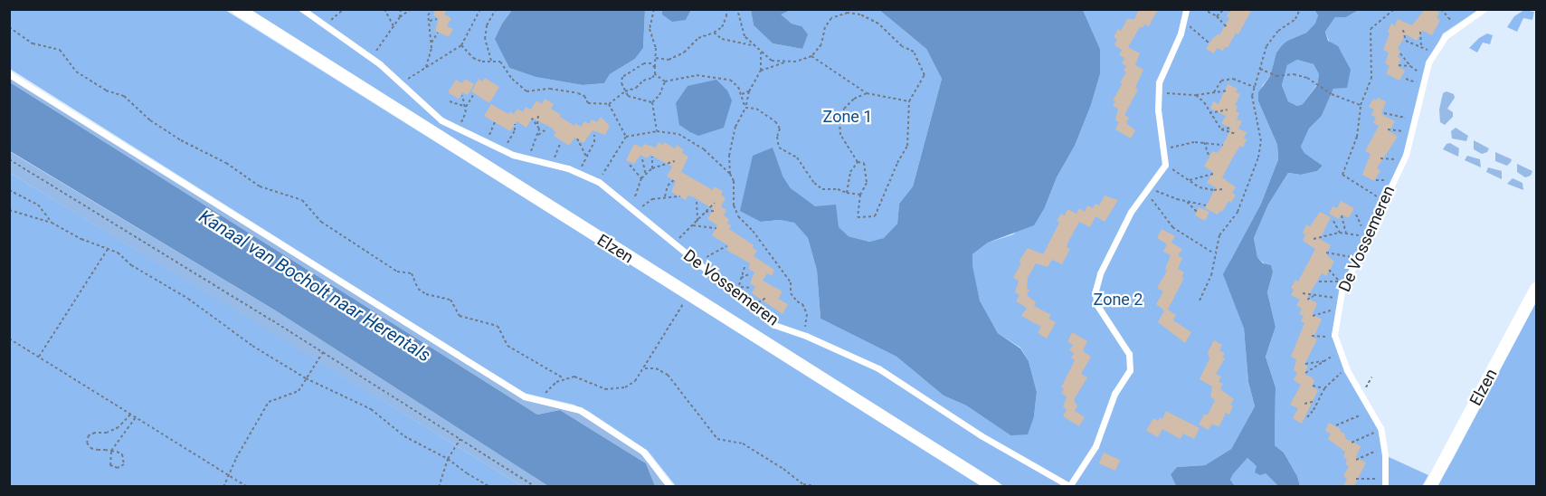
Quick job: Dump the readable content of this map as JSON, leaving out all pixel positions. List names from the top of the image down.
{
  "streets": {
    "street": ["Elzen"],
    "lane": ["De Vossemeren"]
  },
  "water": ["Kanaal van Bocholt naar Herentals"],
  "parks": ["Zone 1", "Zone 2"]
}
